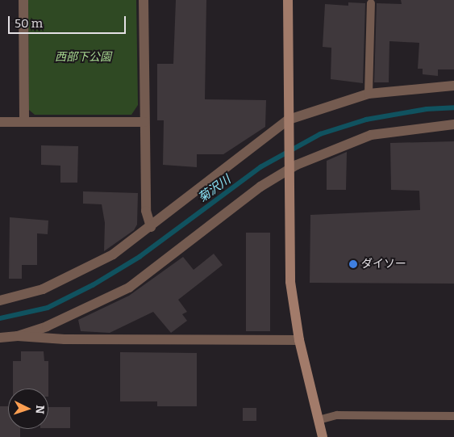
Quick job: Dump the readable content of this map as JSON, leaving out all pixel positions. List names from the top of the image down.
{
  "water": ["菊沢川"],
  "parks": ["西部下公園"],
  "places": ["ダイソー"],
  "scale_bar": "50 m",
  "north": "right"
}
